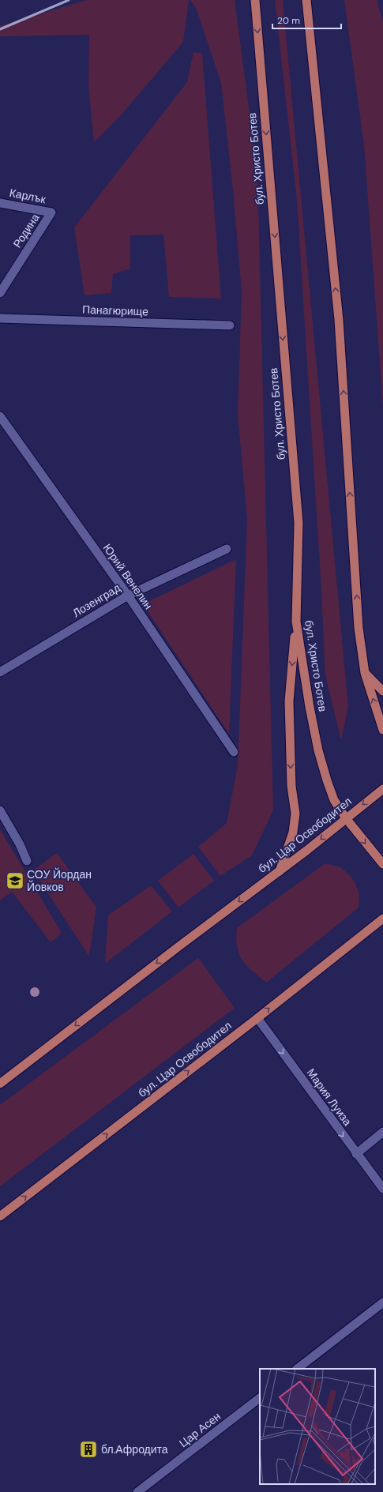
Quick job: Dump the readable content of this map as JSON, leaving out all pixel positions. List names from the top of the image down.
{
  "streets": {
    "main road": ["бул. Христо Ботев", "бул. Цар Освободител"],
    "street": [
      "Карлък",
      "Родина",
      "Панагюрище",
      "Юрий Венелин",
      "Лозенград",
      "Мария Луиза",
      "Цар Асен"
    ]
  },
  "crossings": [
    ["бул. Христо Ботев", "бул. Цар Освободител"],
    ["Карлък", "Родина"],
    ["Юрий Венелин", "Лозенград"],
    ["бул. Цар Освободител", "Мария Луиза"]
  ],
  "one_way": ["Мария Луиза"],
  "places": {
    "school or university": ["СОУ Йордан Йовков"],
    "building": ["бл.Афродита"]
  },
  "scale_bar": "20 m"
}
